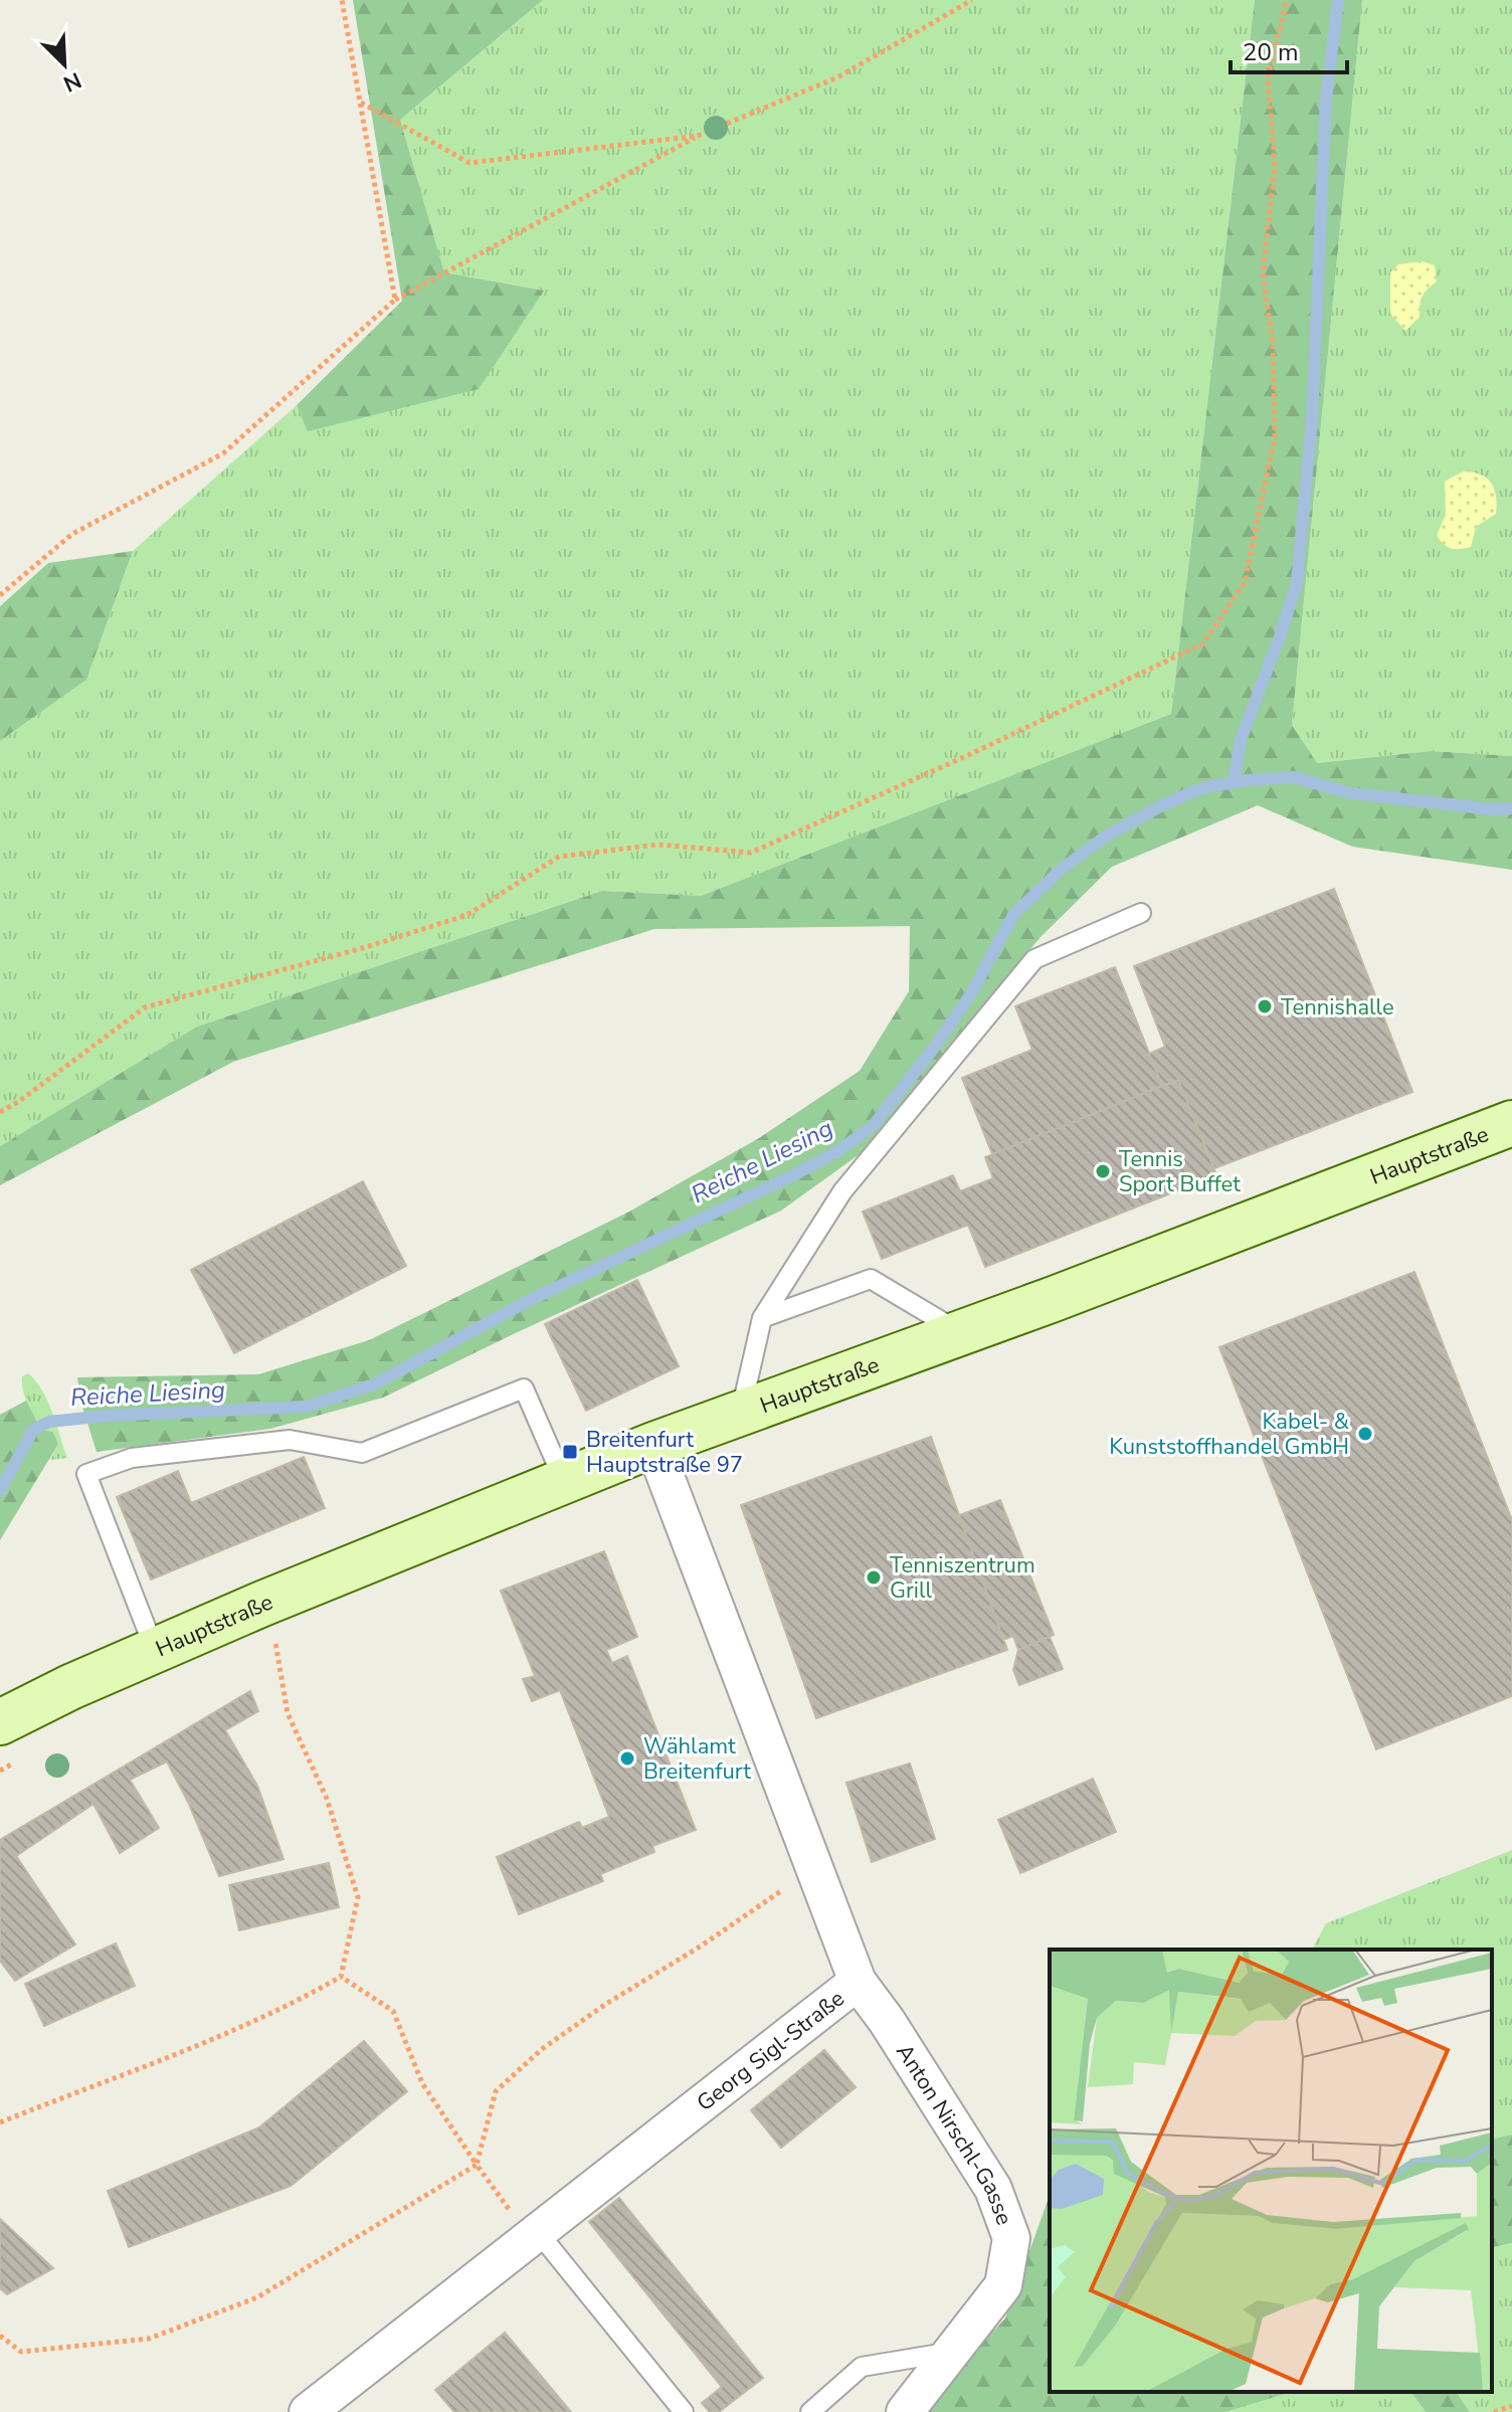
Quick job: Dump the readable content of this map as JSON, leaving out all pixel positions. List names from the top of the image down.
{
  "streets": {
    "main road": ["Hauptstraße"],
    "street": ["Georg Sigl-Straße", "Anton Nirschl-Gasse"]
  },
  "crossings": [
    ["Hauptstraße", "Georg Sigl-Straße"],
    ["Georg Sigl-Straße", "Anton Nirschl-Gasse"]
  ],
  "water": ["Reiche Liesing"],
  "places": {
    "other": [
      "Tennishalle",
      "Tennis Sport Buffet",
      "Kabel- & Kunststoffhandel GmbH",
      "Tenniszentrum Grill",
      "Wählamt Breitenfurt"
    ],
    "transit": ["Breitenfurt Hauptstraße 97"]
  },
  "scale_bar": "20 m",
  "north": "bottom right"
}
